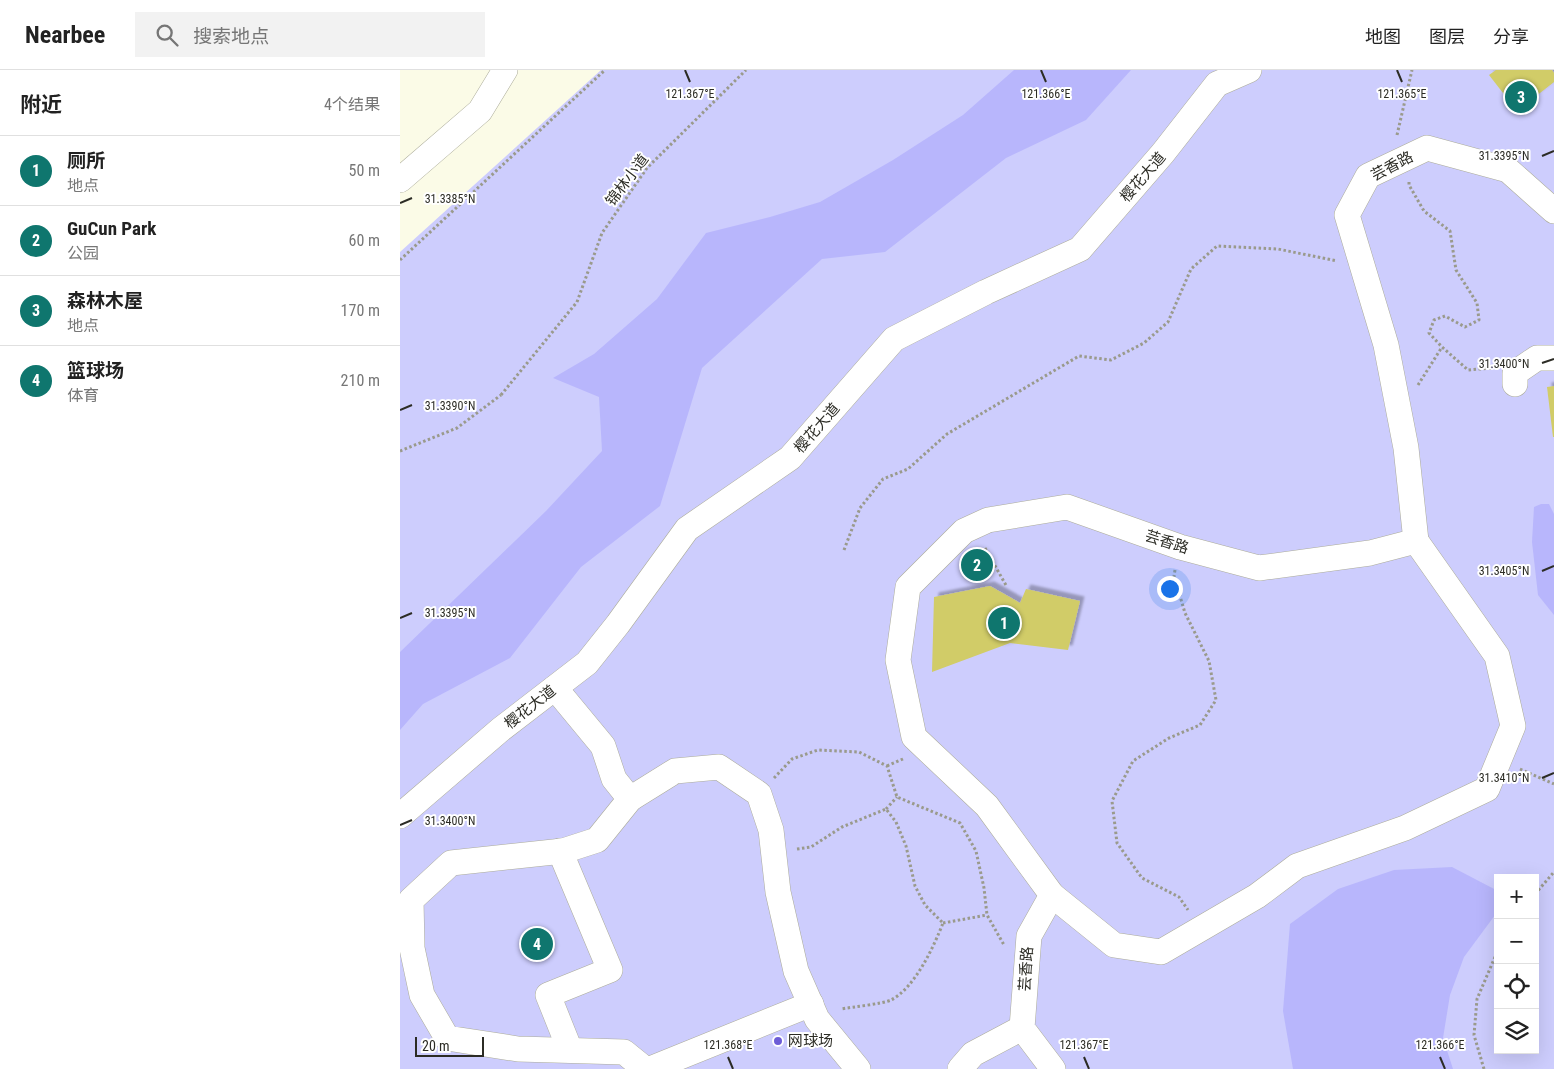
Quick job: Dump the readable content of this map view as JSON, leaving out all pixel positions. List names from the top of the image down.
{
  "streets": {
    "street": ["芸香路", "樱花大道"],
    "path": ["锦林小道"]
  },
  "places": ["网球场"],
  "scale_bar": "20 m",
  "page": {
    "header": "Nearbee",
    "search": "搜索地点",
    "nav": ["地图", "图层", "分享"],
    "heading": ["附近", "4个结果"],
    "pins": [
      "3",
      "2",
      "1",
      "4"
    ],
    "list": [
      {
        "mark": "1",
        "name": "厕所",
        "note": "地点",
        "value": "50 m"
      },
      {
        "mark": "2",
        "name": "GuCun Park",
        "note": "公园",
        "value": "60 m"
      },
      {
        "mark": "3",
        "name": "森林木屋",
        "note": "地点",
        "value": "170 m"
      },
      {
        "mark": "4",
        "name": "篮球场",
        "note": "体育",
        "value": "210 m"
      }
    ],
    "map_buttons": ["+", "−"],
    "scale": "20 m"
  },
  "coordinates": [
    "121.367°E",
    "121.366°E",
    "121.365°E",
    "31.3395°N",
    "31.3385°N",
    "31.3400°N",
    "31.3390°N",
    "31.3405°N",
    "31.3410°N",
    "121.368°E"
  ]
}
